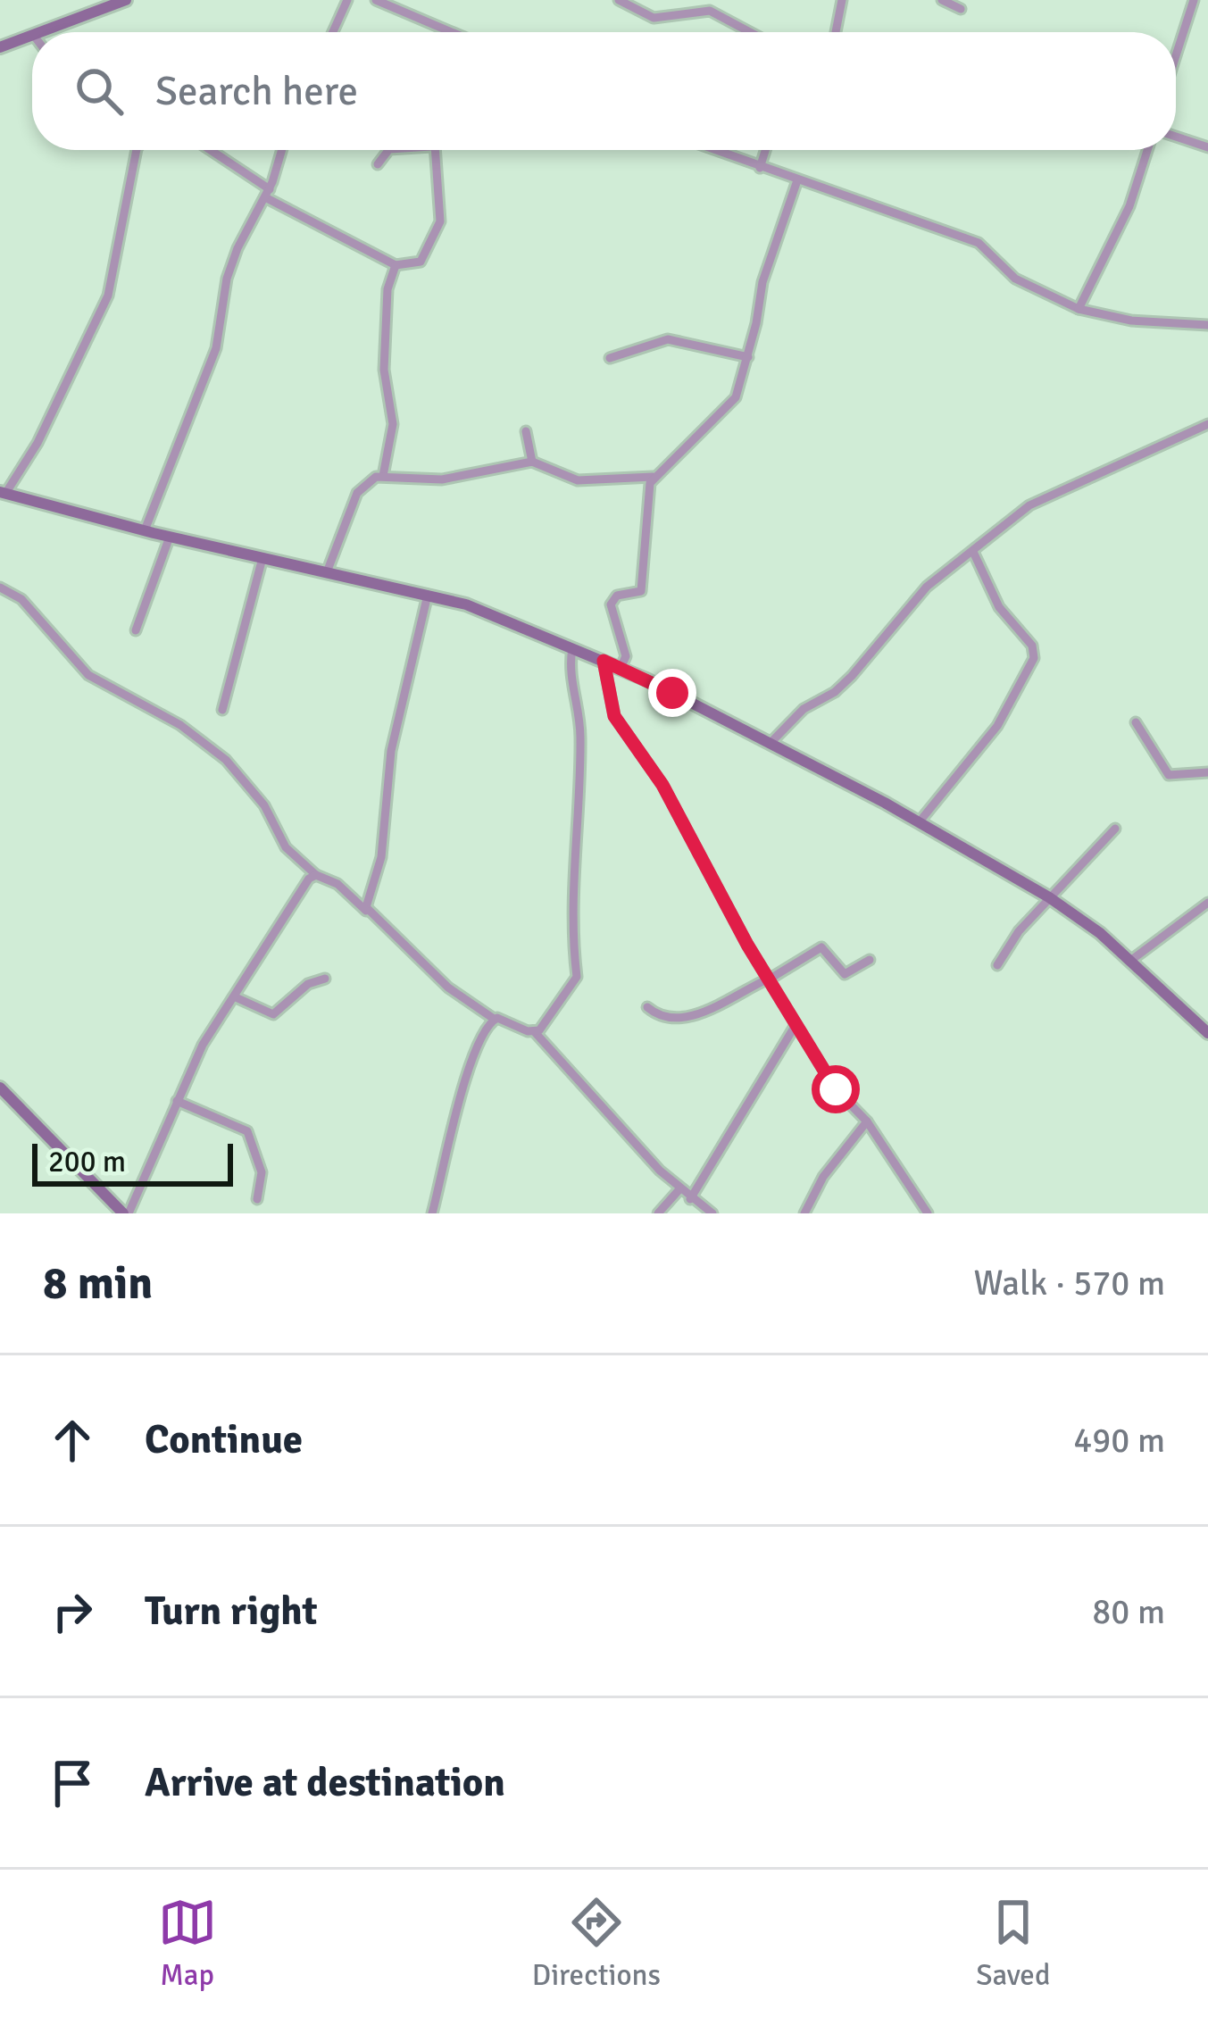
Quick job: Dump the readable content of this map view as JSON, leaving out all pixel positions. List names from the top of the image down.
{
  "scale_bar": "200 m",
  "page": {
    "search": "Search here",
    "scale": "200 m",
    "heading": ["8 min", "Walk · 570 m"],
    "list": [
      ["Continue", "490 m"],
      ["Turn right", "80 m"],
      "Arrive at destination"
    ],
    "nav": ["Map", "Directions", "Saved"]
  }
}
